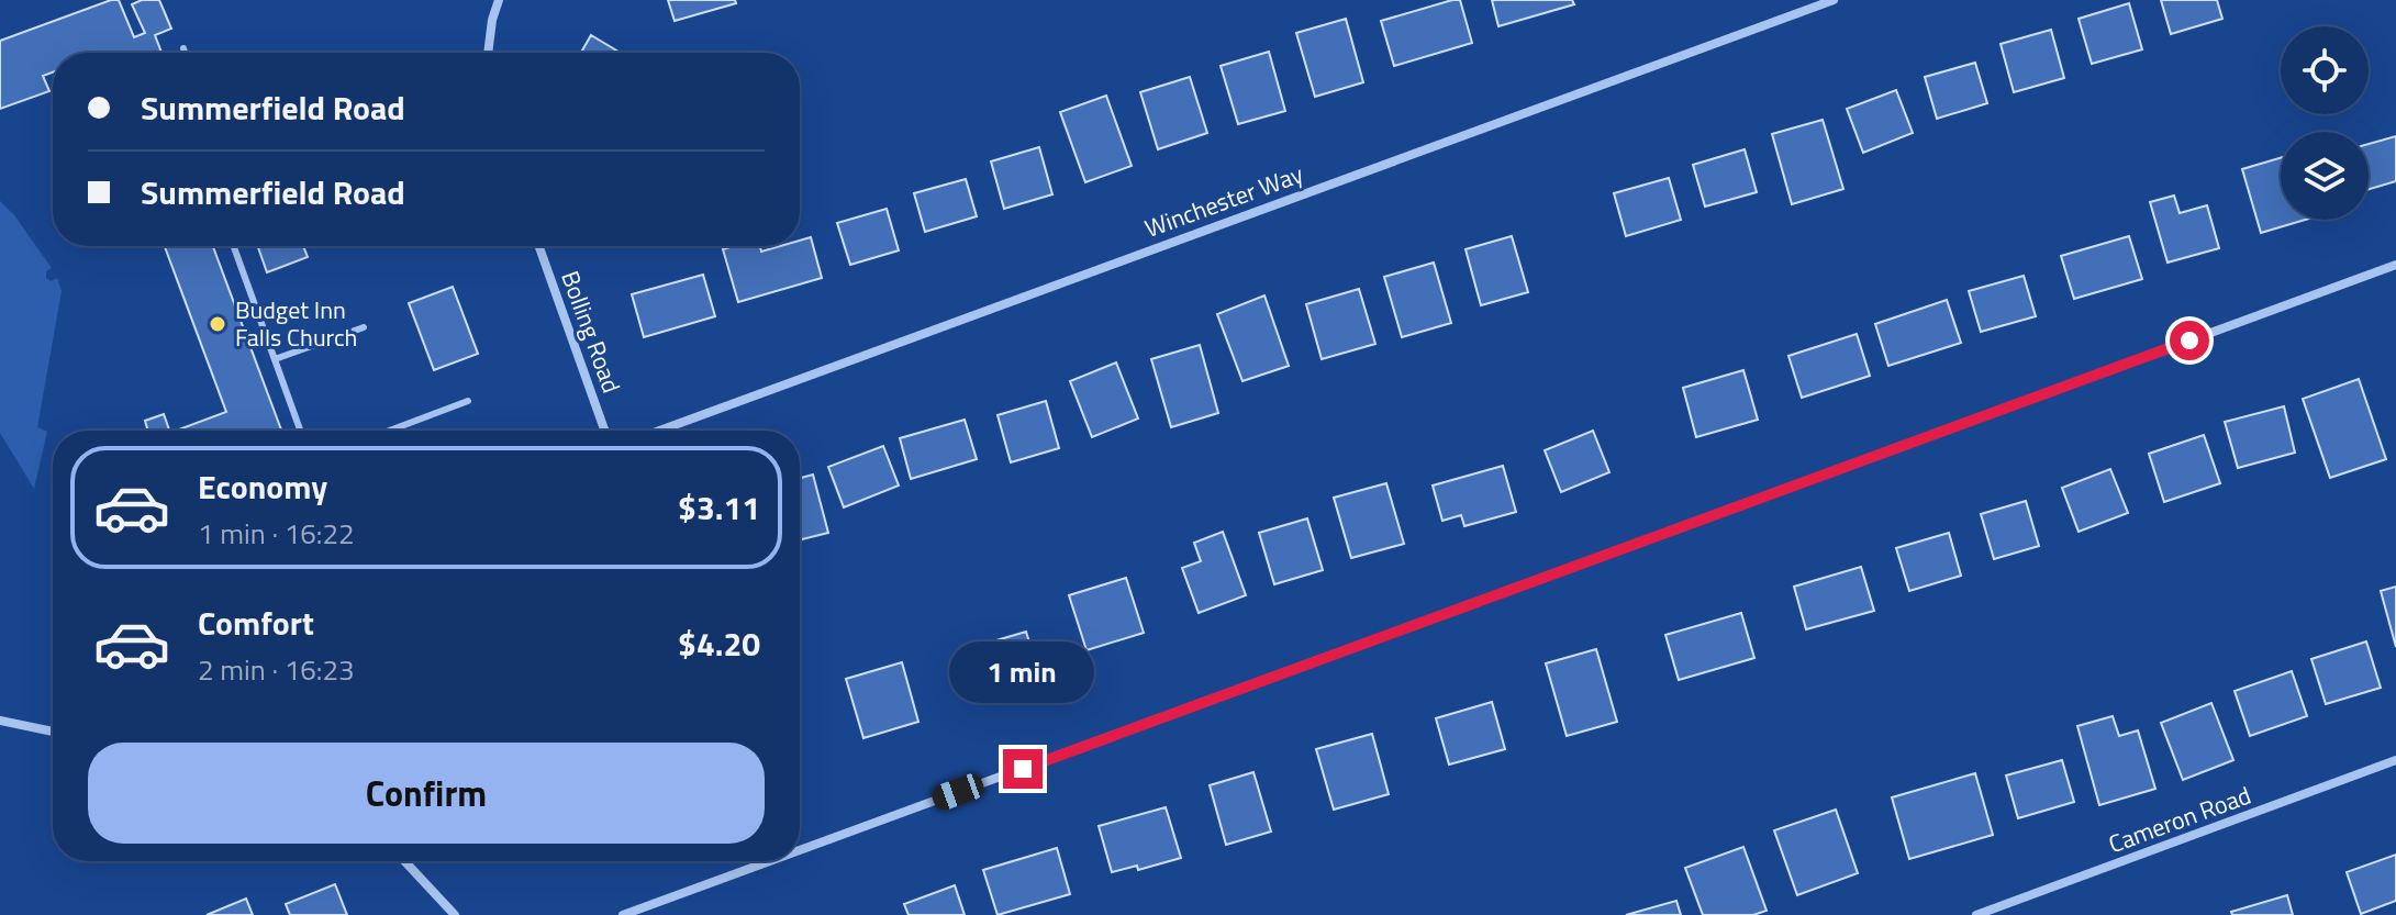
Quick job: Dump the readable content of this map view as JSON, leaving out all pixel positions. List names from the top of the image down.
{
  "streets": {
    "street": ["Winchester Way", "Bolling Road", "Cameron Road"]
  },
  "places": ["Budget Inn Falls Church"],
  "page": {
    "banner": ["Summerfield Road", "Summerfield Road"],
    "list": [
      {
        "name": "Economy",
        "note": "1 min · 16:22",
        "value": "$3.11"
      },
      {
        "name": "Comfort",
        "note": "2 min · 16:23",
        "value": "$4.20"
      }
    ],
    "bubble": "1 min",
    "buttons": "Confirm"
  }
}
